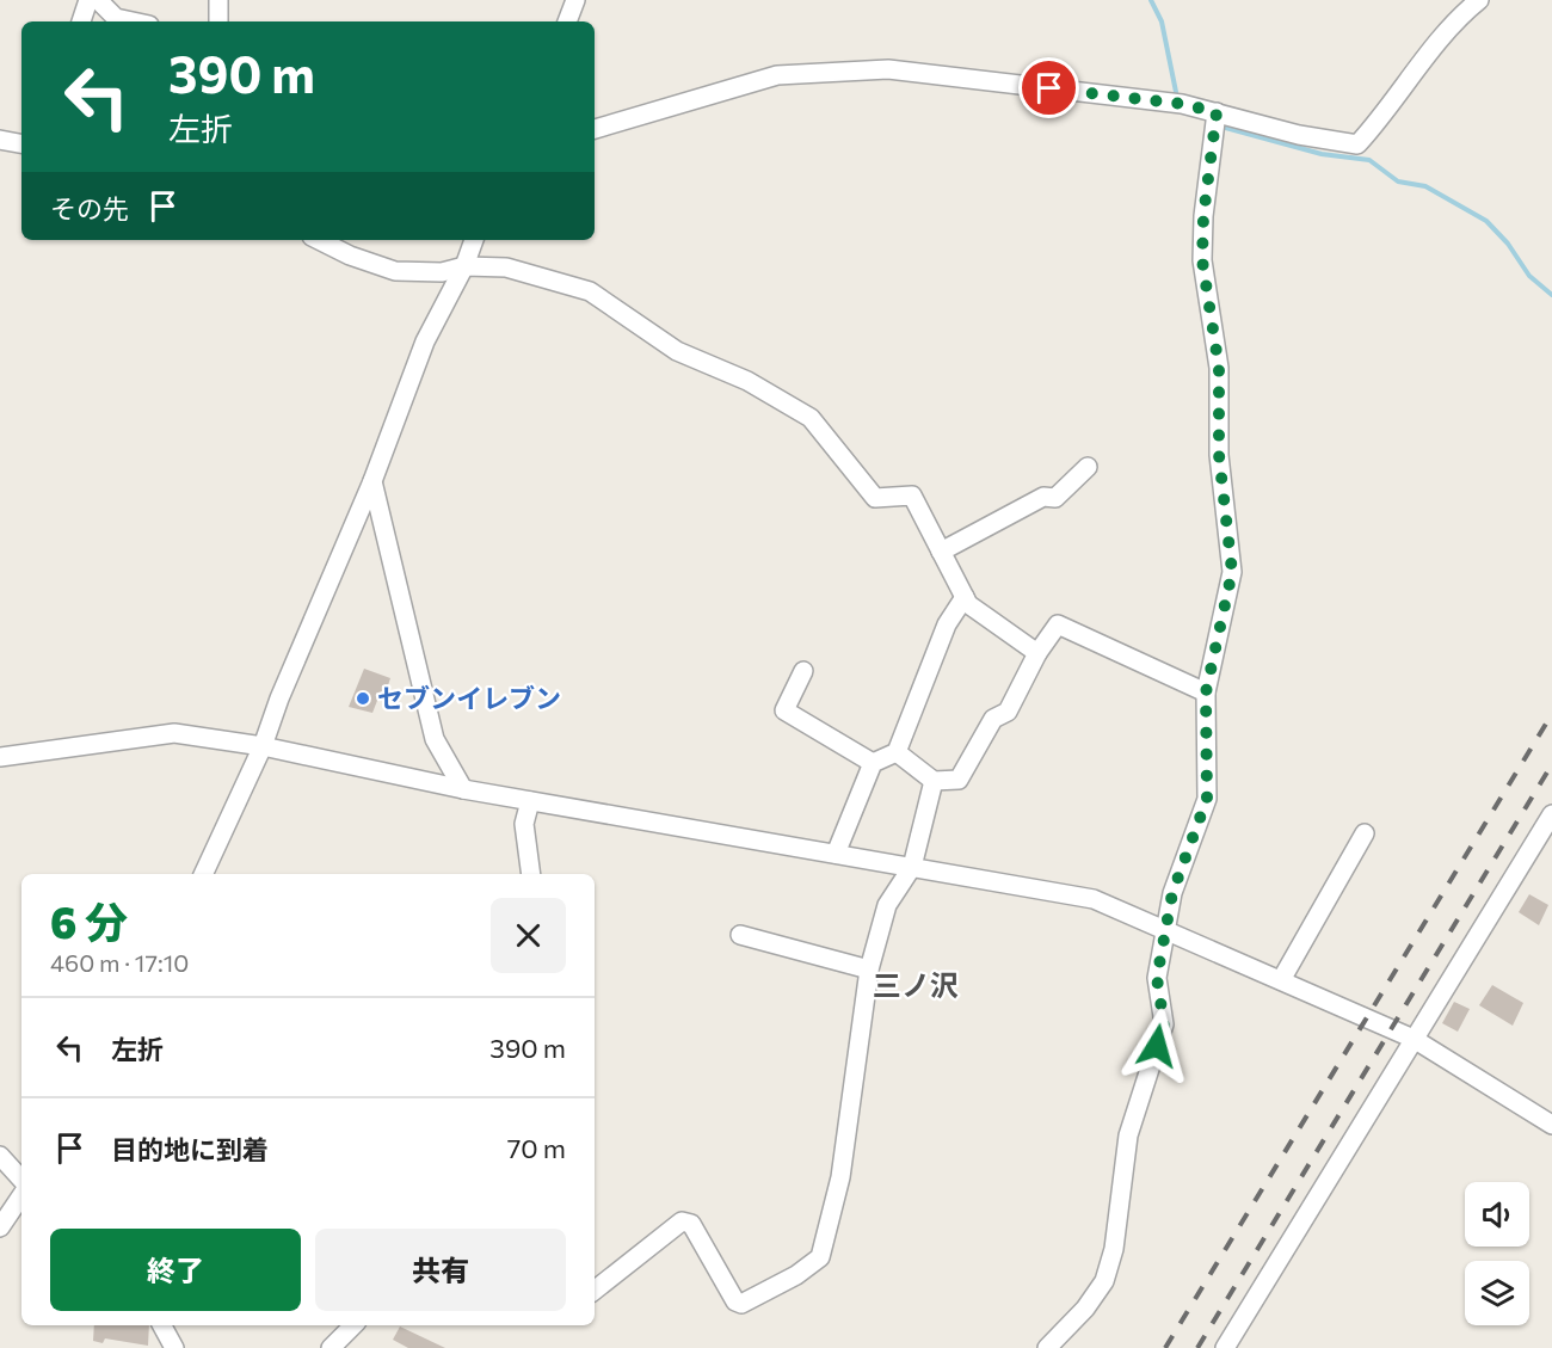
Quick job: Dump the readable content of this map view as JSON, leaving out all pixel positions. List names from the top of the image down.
{
  "districts": ["三ノ沢"],
  "places": ["セブンイレブン"],
  "page": {
    "turn": ["390 m", "左折"],
    "then": "その先",
    "heading": ["6 分", "460 m · 17:10"],
    "list": [
      {
        "name": "左折",
        "value": "390 m"
      },
      {
        "name": "目的地に到着",
        "value": "70 m"
      }
    ],
    "buttons": ["終了", "共有"]
  }
}
